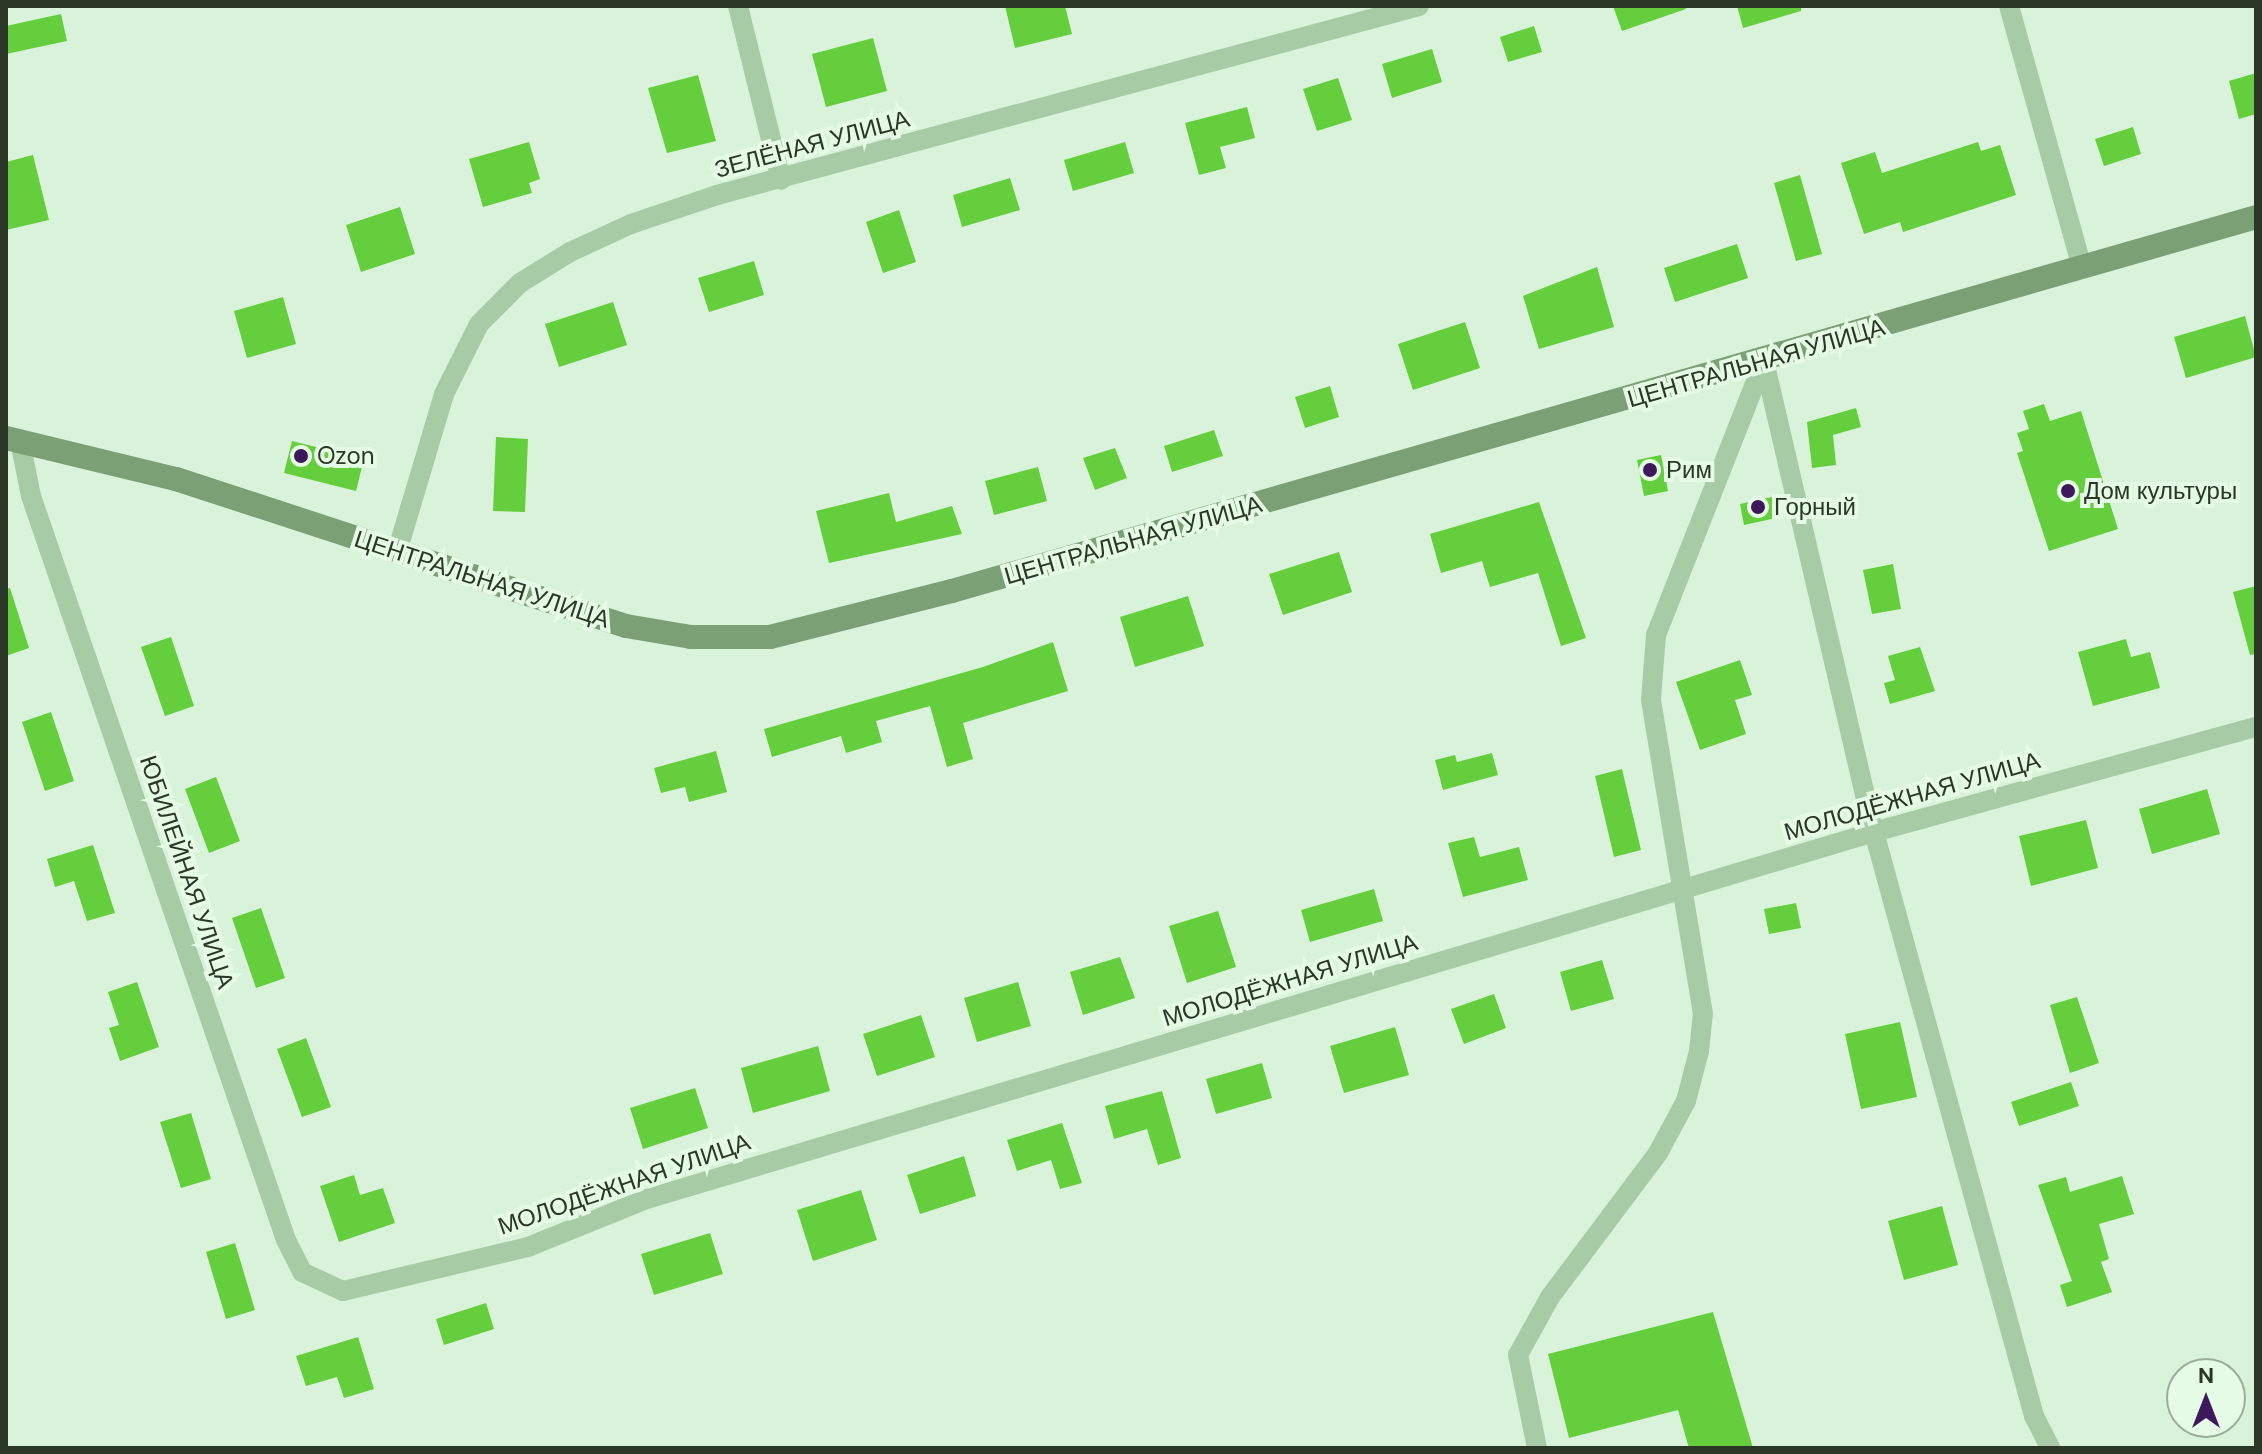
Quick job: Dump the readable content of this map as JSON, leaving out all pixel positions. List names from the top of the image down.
{
  "streets": {
    "street": [
      "ЗЕЛЁНАЯ УЛИЦА",
      "ЦЕНТРАЛЬНАЯ УЛИЦА",
      "МОЛОДЁЖНАЯ УЛИЦА",
      "ЮБИЛЕЙНАЯ УЛИЦА"
    ]
  },
  "crossings": [
    ["ЗЕЛЁНАЯ УЛИЦА", "ЦЕНТРАЛЬНАЯ УЛИЦА"],
    ["ЦЕНТРАЛЬНАЯ УЛИЦА", "ЮБИЛЕЙНАЯ УЛИЦА"],
    ["МОЛОДЁЖНАЯ УЛИЦА", "ЮБИЛЕЙНАЯ УЛИЦА"]
  ],
  "places": [
    "Ozon",
    "Рим",
    "Дом культуры",
    "Горный"
  ],
  "north": "top"
}
